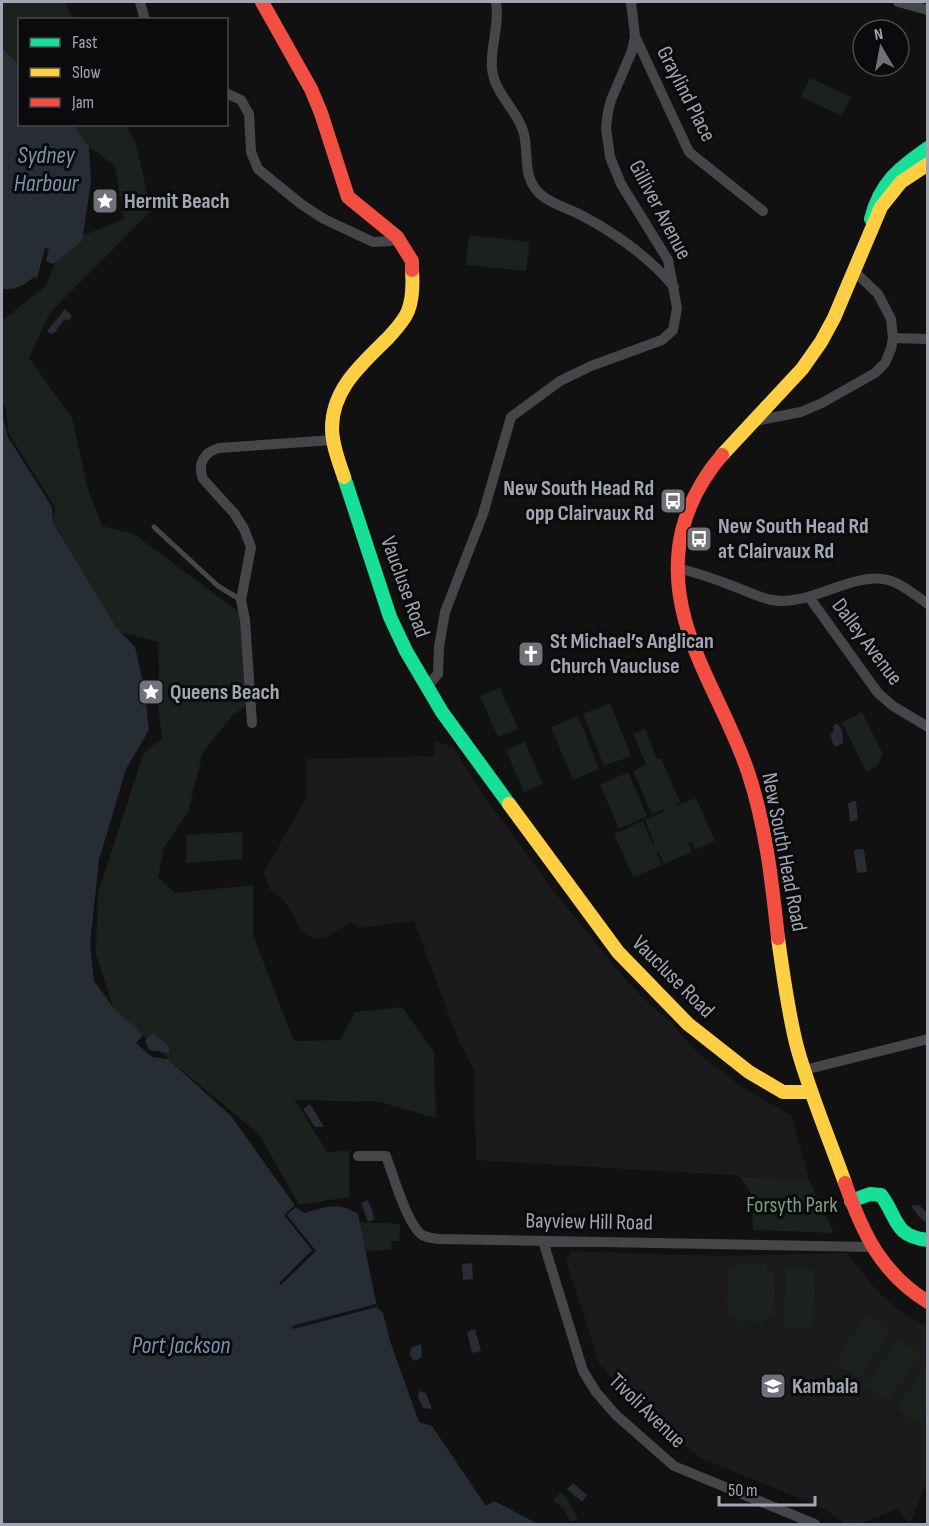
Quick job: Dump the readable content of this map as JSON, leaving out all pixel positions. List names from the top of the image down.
{
  "streets": {
    "street": [
      "Graylind Place",
      "Gilliver Avenue",
      "Vaucluse Road",
      "Dalley Avenue",
      "New South Head Road",
      "Bayview Hill Road",
      "Tivoli Avenue"
    ]
  },
  "crossings": [
    ["Graylind Place", "Gilliver Avenue"],
    ["Gilliver Avenue", "Vaucluse Road"],
    ["Vaucluse Road", "New South Head Road"],
    ["New South Head Road", "Bayview Hill Road"],
    ["Bayview Hill Road", "Tivoli Avenue"]
  ],
  "water": ["Sydney Harbour", "Port Jackson"],
  "parks": ["Forsyth Park"],
  "places": {
    "place": ["Hermit Beach", "Queens Beach"],
    "bus stop": ["New South Head Rd opp Clairvaux Rd", "New South Head Rd at Clairvaux Rd"],
    "church": ["St Michael’s Anglican Church Vaucluse"],
    "school or university": ["Kambala"]
  },
  "legend": ["Fast", "Slow", "Jam"],
  "scale_bar": "50 m",
  "north": "top"
}
